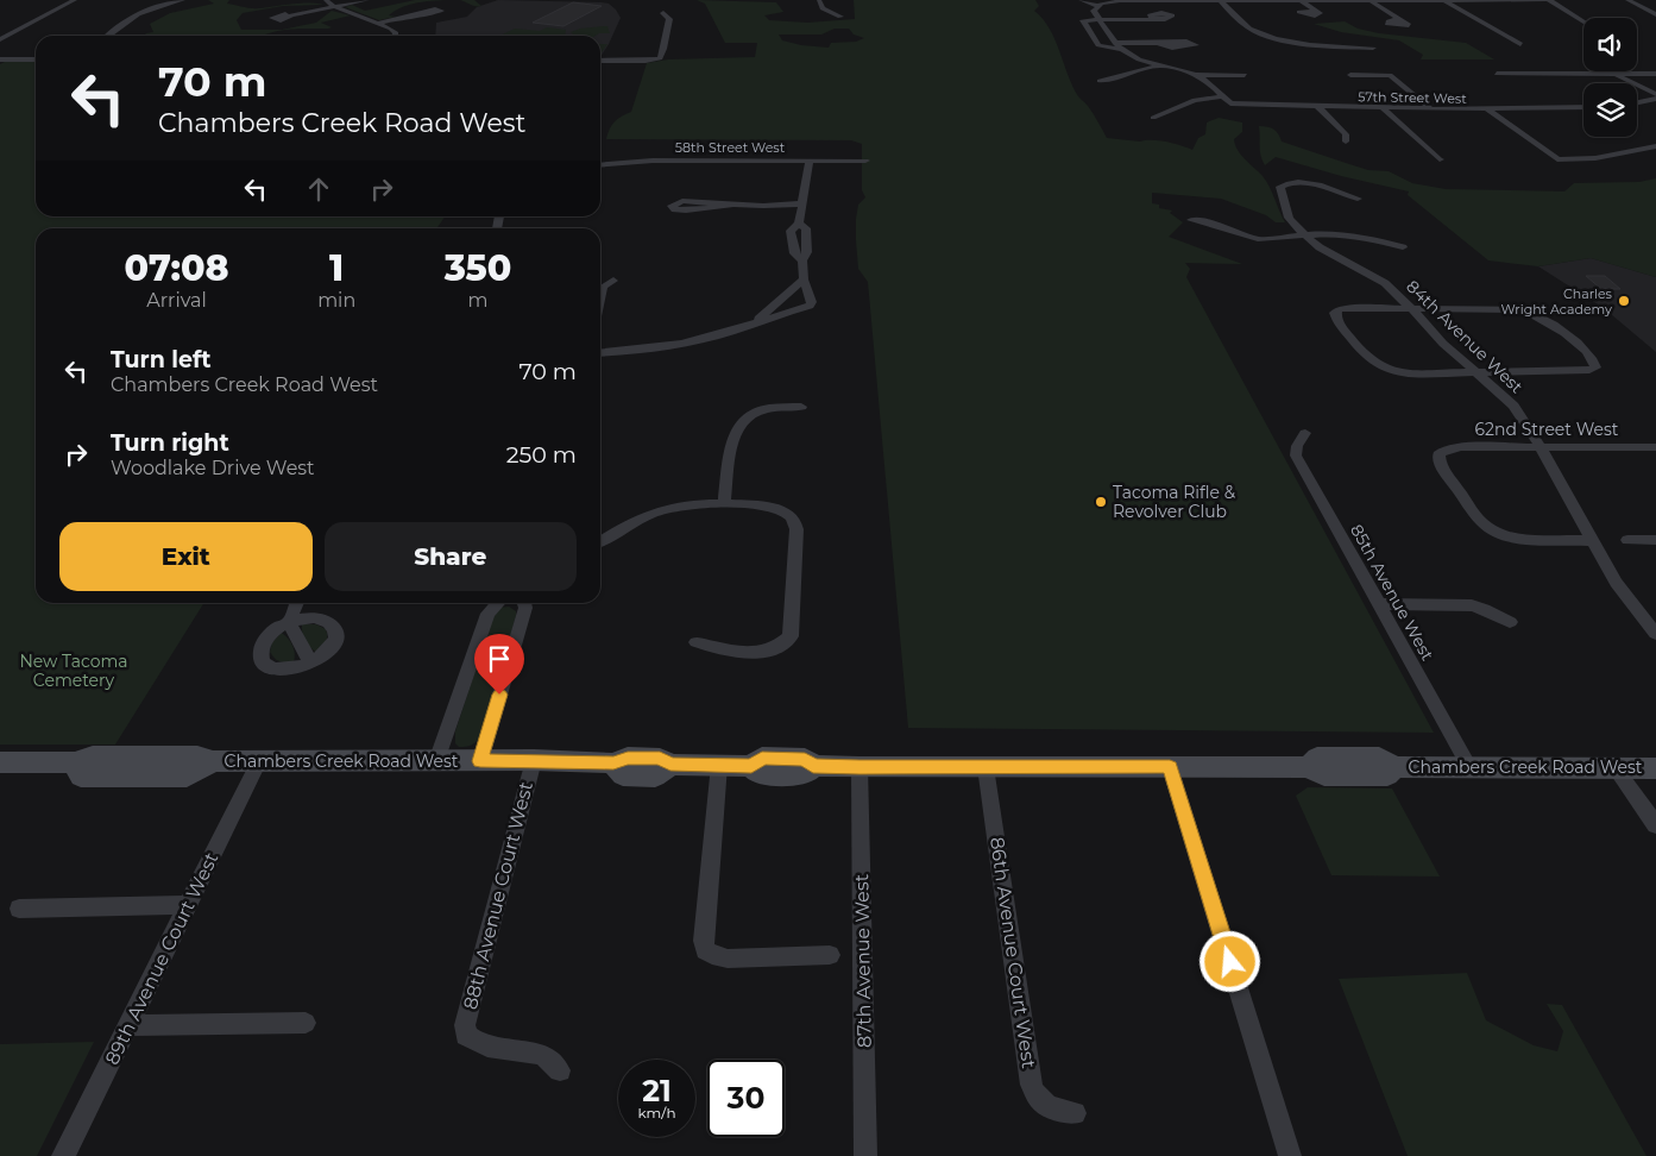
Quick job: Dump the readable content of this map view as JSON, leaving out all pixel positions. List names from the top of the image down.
{
  "streets": {
    "street": [
      "57th Street West",
      "58th Street West",
      "84th Avenue West",
      "62nd Street West",
      "85th Avenue West",
      "Chambers Creek Road West",
      "88th Avenue Court West",
      "86th Avenue Court West",
      "89th Avenue Court West",
      "87th Avenue West"
    ]
  },
  "crossings": [
    ["84th Avenue West", "62nd Street West"],
    ["85th Avenue West", "Chambers Creek Road West"],
    ["Chambers Creek Road West", "88th Avenue Court West"],
    ["Chambers Creek Road West", "86th Avenue Court West"],
    ["Chambers Creek Road West", "89th Avenue Court West"],
    ["Chambers Creek Road West", "87th Avenue West"]
  ],
  "parks": ["New Tacoma Cemetery"],
  "places": ["Charles Wright Academy", "Tacoma Rifle & Revolver Club"],
  "page": {
    "turn": ["70 m", "Chambers Creek Road West"],
    "eta": [
      "07:08",
      "Arrival",
      "1",
      "min",
      "350",
      "m"
    ],
    "list": [
      {
        "name": "Turn left",
        "note": "Chambers Creek Road West",
        "value": "70 m"
      },
      {
        "name": "Turn right",
        "note": "Woodlake Drive West",
        "value": "250 m"
      }
    ],
    "buttons": ["Exit", "Share"],
    "speed": "21 km/h",
    "limit": "30"
  }
}
